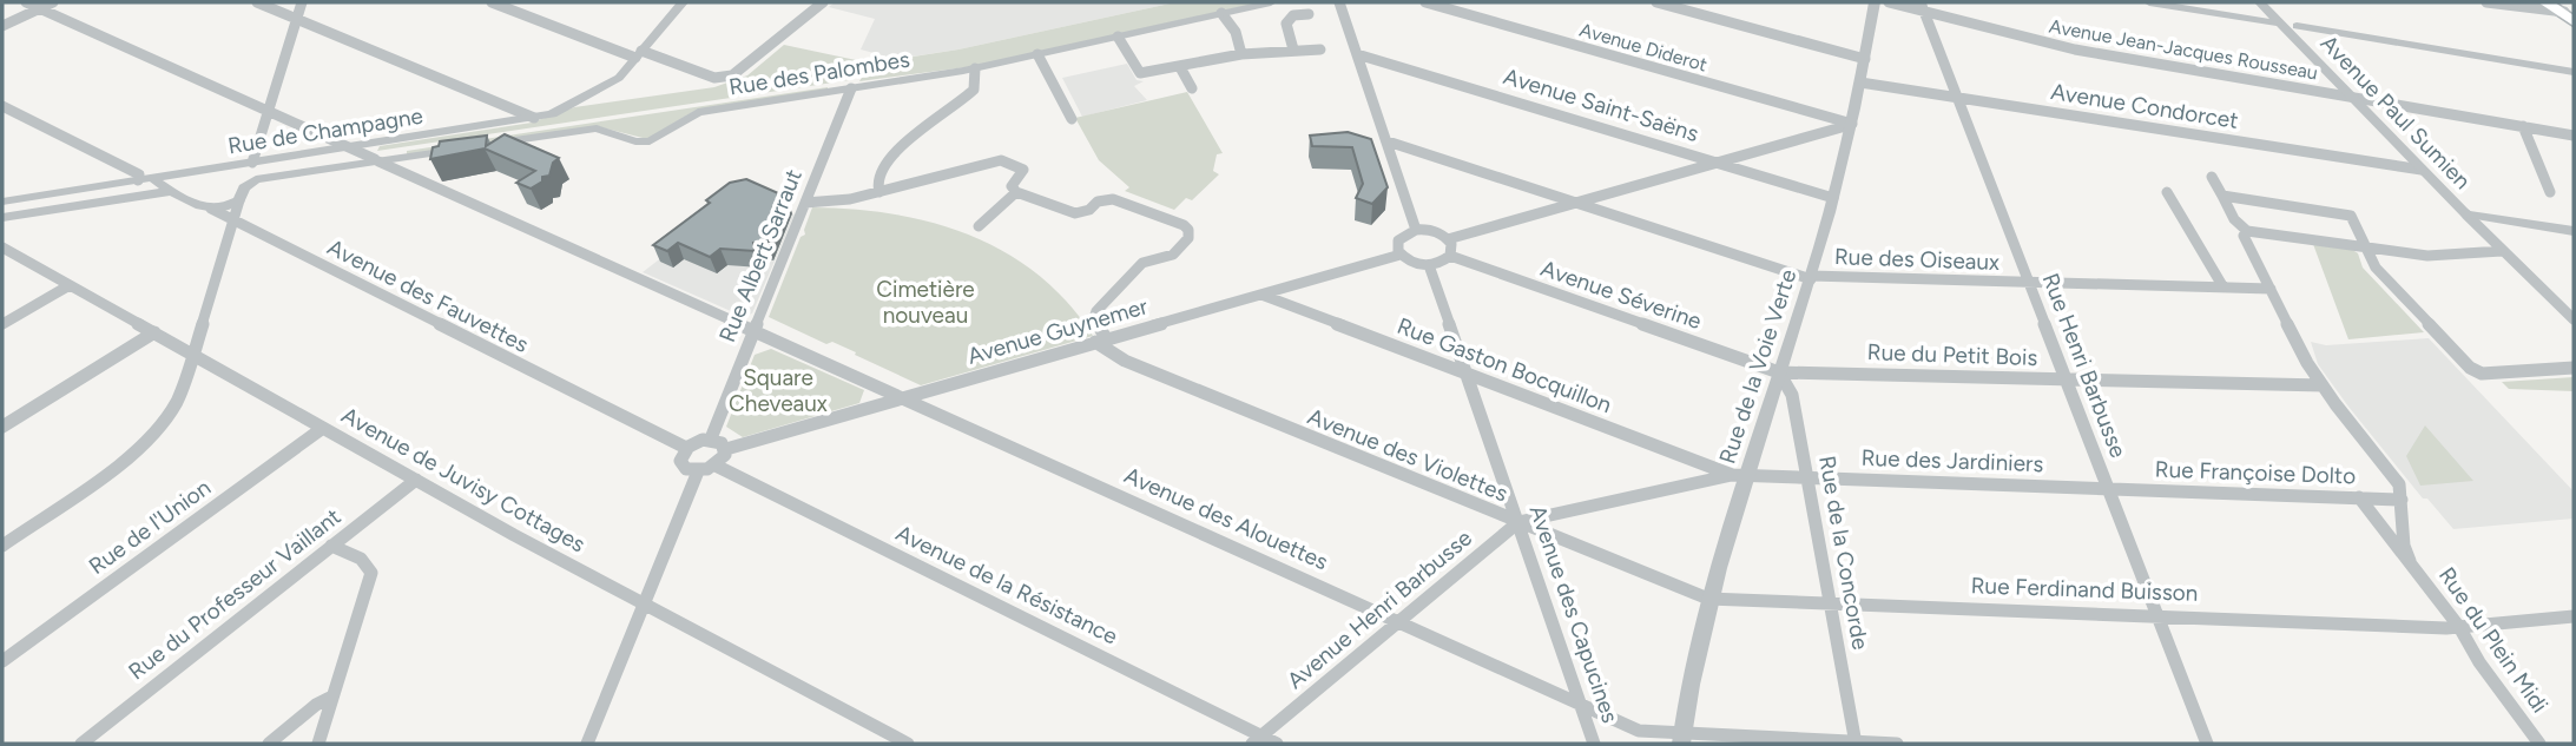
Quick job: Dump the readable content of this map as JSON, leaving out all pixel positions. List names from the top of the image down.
{
  "streets": {
    "street": [
      "Avenue Diderot",
      "Avenue Jean-Jacques Rousseau",
      "Rue des Palombes",
      "Avenue Saint-Saëns",
      "Avenue Condorcet",
      "Avenue Paul Sumien",
      "Rue de Champagne",
      "Rue Albert Sarraut",
      "Rue des Oiseaux",
      "Avenue Séverine",
      "Avenue des Fauvettes",
      "Avenue Guynemer",
      "Rue du Petit Bois",
      "Rue Gaston Bocquillon",
      "Rue Henri Barbusse",
      "Rue de la Voie Verte",
      "Avenue des Violettes",
      "Rue des Jardiniers",
      "Rue Françoise Dolto",
      "Avenue de Juvisy Cottages",
      "Avenue des Alouettes",
      "Rue de l'Union",
      "Rue de la Concorde",
      "Avenue de la Résistance",
      "Rue Ferdinand Buisson",
      "Rue du Professeur Vaillant",
      "Avenue Henri Barbusse",
      "Avenue des Capucines",
      "Rue du Plein Midi"
    ]
  },
  "crossings": [
    ["Avenue Diderot", "Rue de la Voie Verte"],
    ["Avenue Jean-Jacques Rousseau", "Avenue Paul Sumien"],
    ["Avenue Jean-Jacques Rousseau", "Rue Henri Barbusse"],
    ["Rue des Palombes", "Rue Albert Sarraut"],
    ["Avenue Saint-Saëns", "Rue de la Voie Verte"],
    ["Avenue Condorcet", "Avenue Paul Sumien"],
    ["Avenue Condorcet", "Rue Henri Barbusse"],
    ["Avenue Condorcet", "Rue de la Voie Verte"],
    ["Rue de Champagne", "Avenue des Fauvettes"],
    ["Rue de Champagne", "Avenue des Alouettes"],
    ["Rue Albert Sarraut", "Avenue des Fauvettes"],
    ["Rue Albert Sarraut", "Avenue Guynemer"],
    ["Rue Albert Sarraut", "Avenue des Alouettes"],
    ["Rue Albert Sarraut", "Avenue de la Résistance"],
    ["Rue des Oiseaux", "Rue Henri Barbusse"],
    ["Rue des Oiseaux", "Rue de la Voie Verte"],
    ["Avenue Séverine", "Avenue Guynemer"],
    ["Avenue Séverine", "Rue du Petit Bois"],
    ["Avenue Séverine", "Rue de la Voie Verte"],
    ["Avenue Séverine", "Rue de la Concorde"],
    ["Avenue Séverine", "Avenue des Capucines"],
    ["Avenue des Fauvettes", "Avenue Guynemer"],
    ["Avenue des Fauvettes", "Avenue de la Résistance"],
    ["Avenue Guynemer", "Rue Gaston Bocquillon"],
    ["Avenue Guynemer", "Avenue des Violettes"],
    ["Avenue Guynemer", "Avenue des Alouettes"],
    ["Avenue Guynemer", "Avenue de la Résistance"],
    ["Avenue Guynemer", "Avenue des Capucines"],
    ["Rue du Petit Bois", "Rue Henri Barbusse"],
    ["Rue du Petit Bois", "Rue de la Voie Verte"],
    ["Rue du Petit Bois", "Rue de la Concorde"],
    ["Rue Gaston Bocquillon", "Rue de la Voie Verte"],
    ["Rue Gaston Bocquillon", "Rue des Jardiniers"],
    ["Rue Gaston Bocquillon", "Avenue Henri Barbusse"],
    ["Rue Gaston Bocquillon", "Avenue des Capucines"],
    ["Rue Henri Barbusse", "Rue des Jardiniers"],
    ["Rue Henri Barbusse", "Rue Françoise Dolto"],
    ["Rue Henri Barbusse", "Rue Ferdinand Buisson"],
    ["Rue de la Voie Verte", "Avenue des Violettes"],
    ["Rue de la Voie Verte", "Rue des Jardiniers"],
    ["Rue de la Voie Verte", "Avenue des Alouettes"],
    ["Rue de la Voie Verte", "Rue de la Concorde"],
    ["Rue de la Voie Verte", "Rue Ferdinand Buisson"],
    ["Rue de la Voie Verte", "Avenue Henri Barbusse"],
    ["Avenue des Violettes", "Rue Ferdinand Buisson"],
    ["Avenue des Violettes", "Avenue Henri Barbusse"],
    ["Avenue des Violettes", "Avenue des Capucines"],
    ["Rue des Jardiniers", "Rue Françoise Dolto"],
    ["Rue des Jardiniers", "Rue de la Concorde"],
    ["Rue des Jardiniers", "Avenue Henri Barbusse"],
    ["Rue Françoise Dolto", "Rue du Plein Midi"],
    ["Avenue de Juvisy Cottages", "Rue de l'Union"],
    ["Avenue de Juvisy Cottages", "Rue du Professeur Vaillant"],
    ["Avenue des Alouettes", "Rue de la Concorde"],
    ["Avenue des Alouettes", "Avenue Henri Barbusse"],
    ["Avenue des Alouettes", "Avenue des Capucines"],
    ["Rue de la Concorde", "Rue Ferdinand Buisson"],
    ["Avenue de la Résistance", "Avenue Henri Barbusse"],
    ["Rue Ferdinand Buisson", "Rue du Plein Midi"],
    ["Avenue Henri Barbusse", "Avenue des Capucines"]
  ],
  "parks": ["Cimetière nouveau", "Square Cheveaux"]
}
